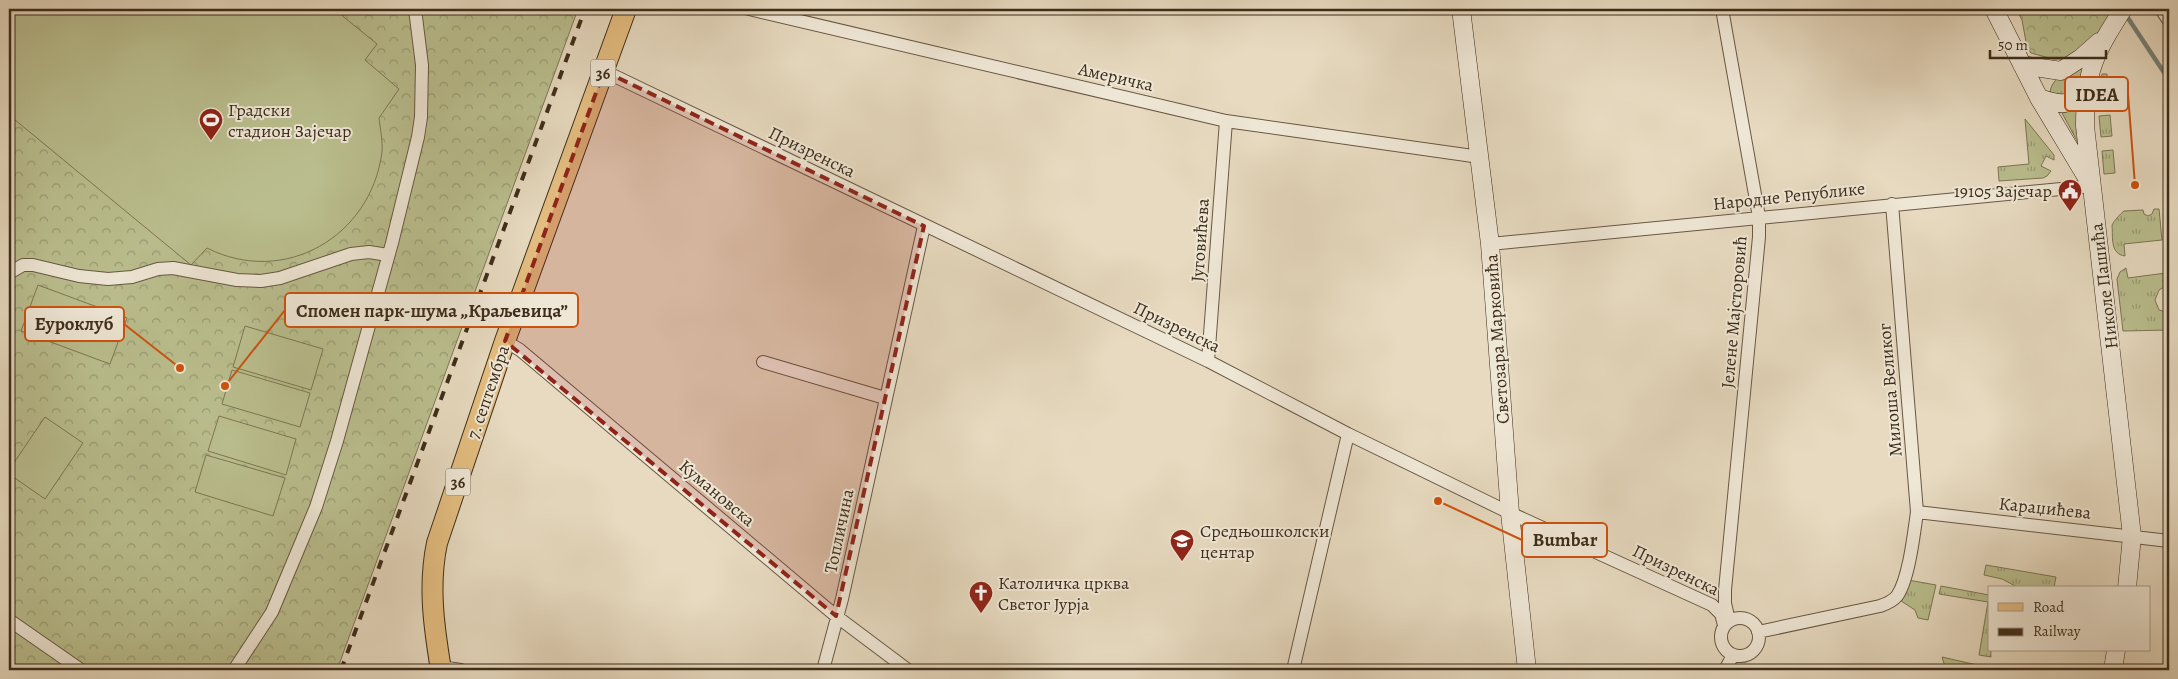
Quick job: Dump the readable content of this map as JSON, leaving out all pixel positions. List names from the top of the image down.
{
  "streets": {
    "main road": ["36", "7. септембра"],
    "street": [
      "Америчка",
      "Призренска",
      "Народне Републике",
      "Југовићева",
      "Николе Пашића",
      "Јелене Мајсторовић",
      "Светозара Марковића",
      "Милоша Великог",
      "Кумановска",
      "Караџићева",
      "Топличина"
    ]
  },
  "crossings": [
    ["Америчка", "Југовићева"],
    ["Америчка", "Светозара Марковића"],
    ["Призренска", "Југовићева"],
    ["Призренска", "Јелене Мајсторовић"],
    ["Призренска", "Светозара Марковића"],
    ["Призренска", "Милоша Великог"],
    ["Призренска", "7. септембра"],
    ["Призренска", "Топличина"],
    ["Народне Републике", "Николе Пашића"],
    ["Народне Републике", "Јелене Мајсторовић"],
    ["Народне Републике", "Светозара Марковића"],
    ["Народне Републике", "Милоша Великог"],
    ["Николе Пашића", "Караџићева"],
    ["Јелене Мајсторовић", "Милоша Великог"],
    ["Милоша Великог", "Караџићева"],
    ["7. септембра", "Кумановска"],
    ["Кумановска", "Топличина"]
  ],
  "places": {
    "sports": ["Градски стадион Зајечар"],
    "other": [
      "IDEA",
      "Еуроклуб",
      "Спомен парк-шума „Краљевица”",
      "Bumbar"
    ],
    "public building": ["19105 Зајечар"],
    "school or university": ["Средњошколски центар"],
    "church": ["Католичка црква Светог Јурја"]
  },
  "legend": ["Road", "Railway"],
  "scale_bar": "50 m"
}
